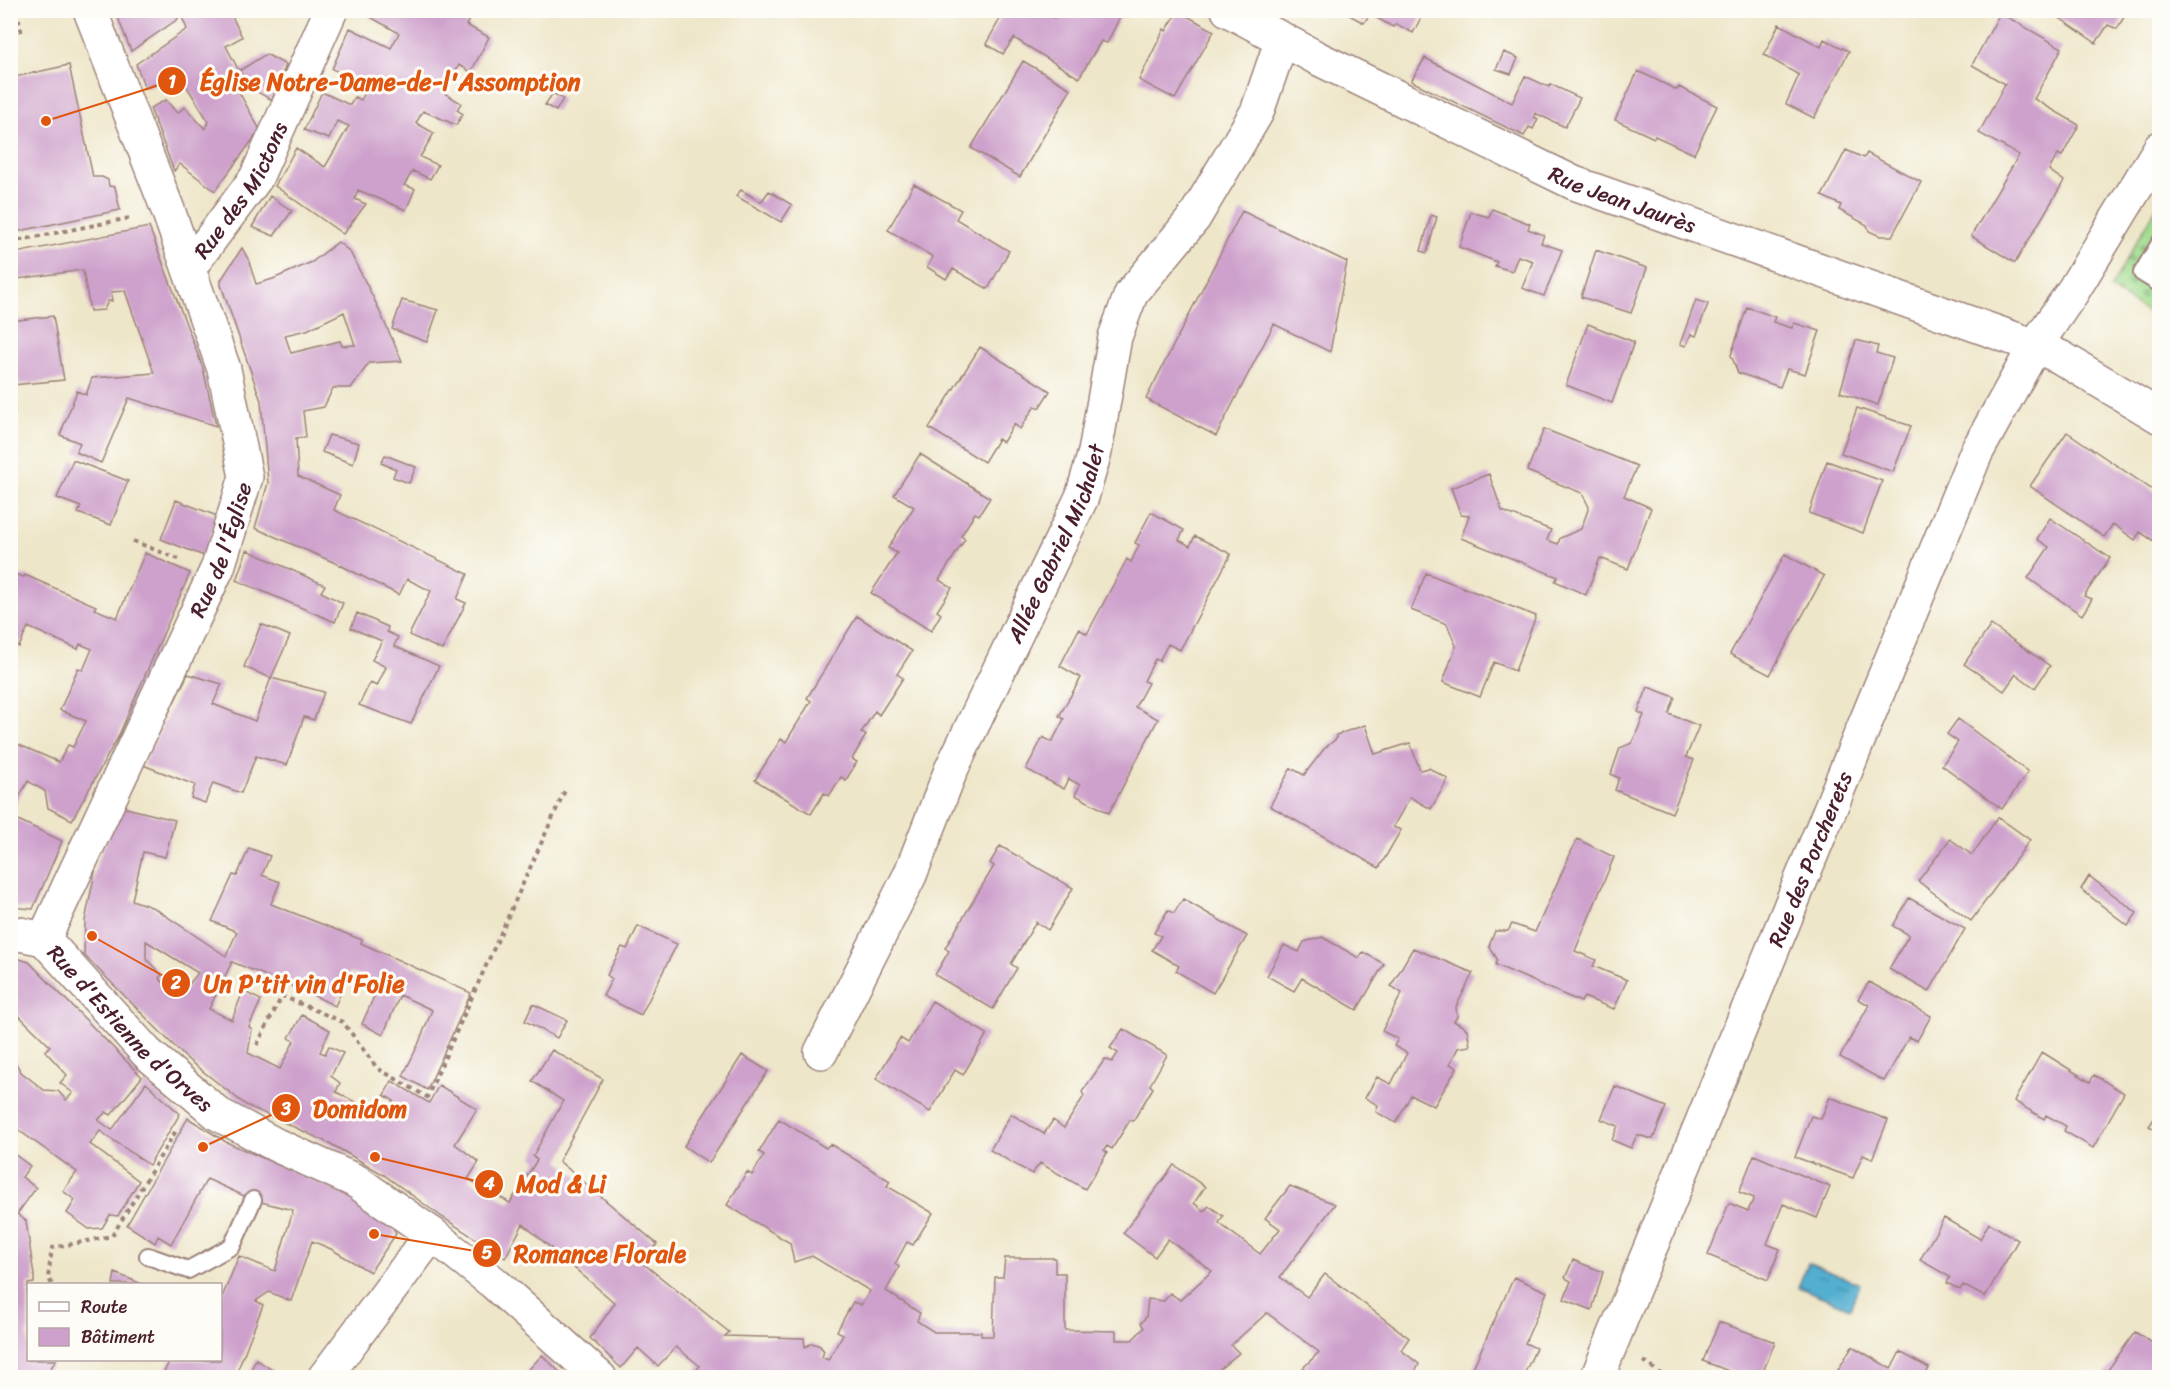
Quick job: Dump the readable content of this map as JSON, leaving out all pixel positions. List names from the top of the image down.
{
  "streets": {
    "street": [
      "Rue des Mictons",
      "Rue Jean Jaurès",
      "Allée Gabriel Michalet",
      "Rue de l'Église",
      "Rue des Porcherets",
      "Rue d'Estienne d'Orves"
    ]
  },
  "crossings": [
    ["Rue des Mictons", "Rue de l'Église"],
    ["Rue Jean Jaurès", "Allée Gabriel Michalet"],
    ["Rue Jean Jaurès", "Rue des Porcherets"],
    ["Rue de l'Église", "Rue d'Estienne d'Orves"]
  ],
  "places": [
    "Église Notre-Dame-de-l'Assomption",
    "Un P'tit vin d'Folie",
    "Domidom",
    "Mod & Li",
    "Romance Florale"
  ],
  "legend": ["Route", "Bâtiment"]
}
